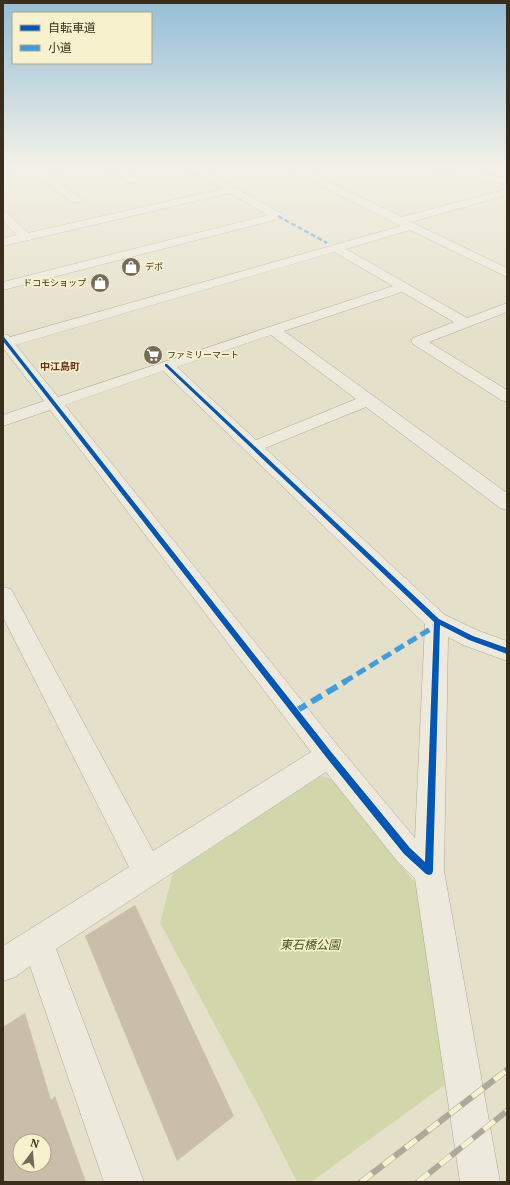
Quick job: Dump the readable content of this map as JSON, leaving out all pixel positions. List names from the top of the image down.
{
  "districts": ["中江島町"],
  "parks": ["東石橋公園"],
  "places": {
    "shop": ["デポ", "ドコモショップ"],
    "supermarket": ["ファミリーマート"]
  },
  "legend": ["自転車道", "小道"],
  "north": "top"
}
